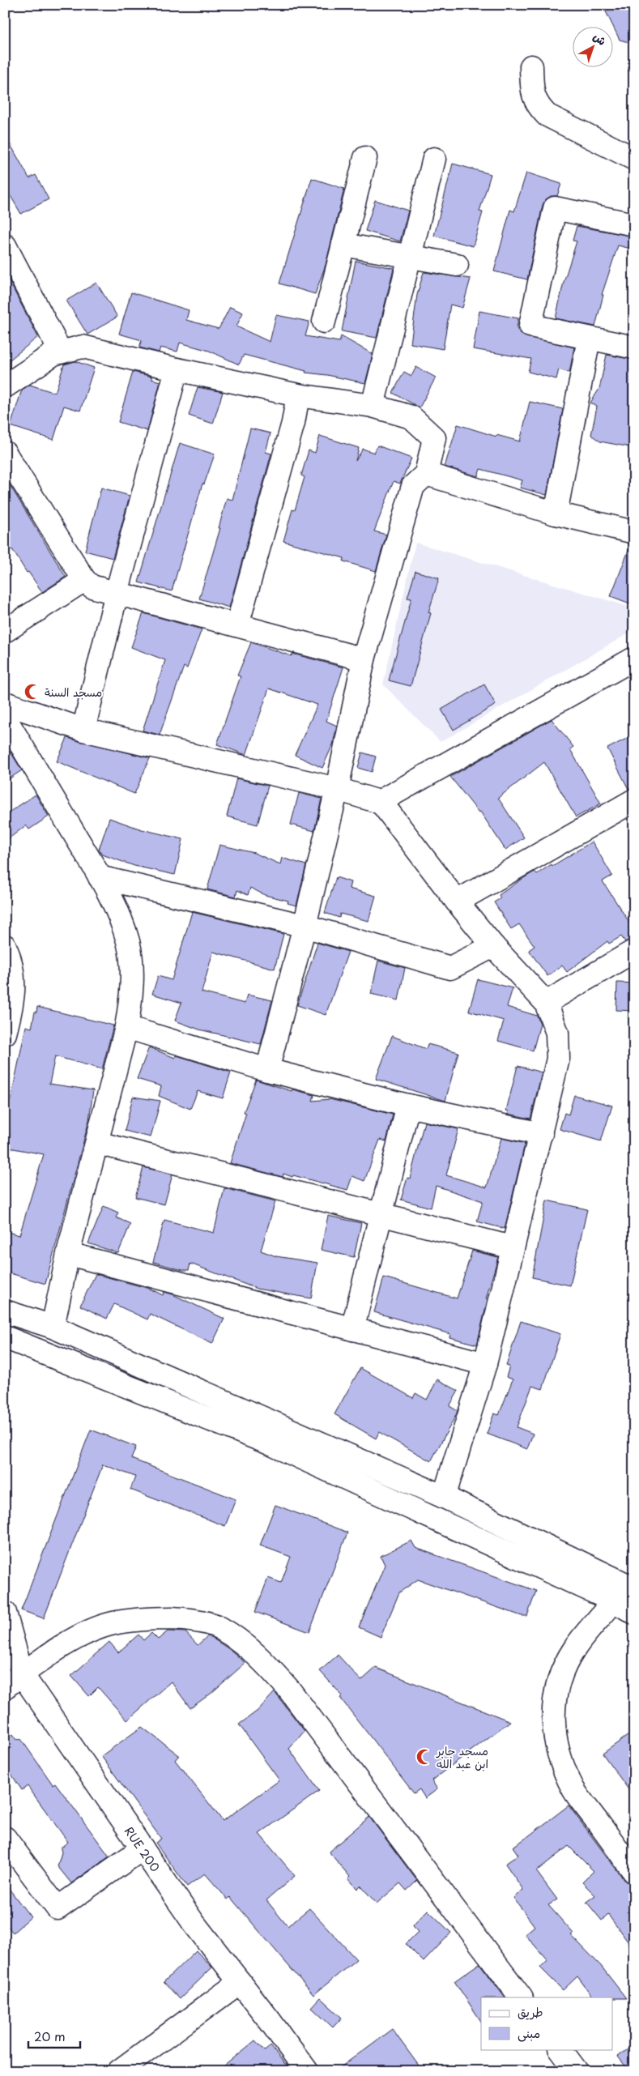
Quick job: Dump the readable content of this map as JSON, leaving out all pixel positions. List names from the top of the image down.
{
  "streets": {
    "street": ["RUE 200"]
  },
  "places": {
    "mosque": ["مسجد السنة", "مسجد جابر ابن عبد الله"]
  },
  "legend": ["طريق", "مبنى"],
  "scale_bar": "20 m",
  "north": "top right"
}
